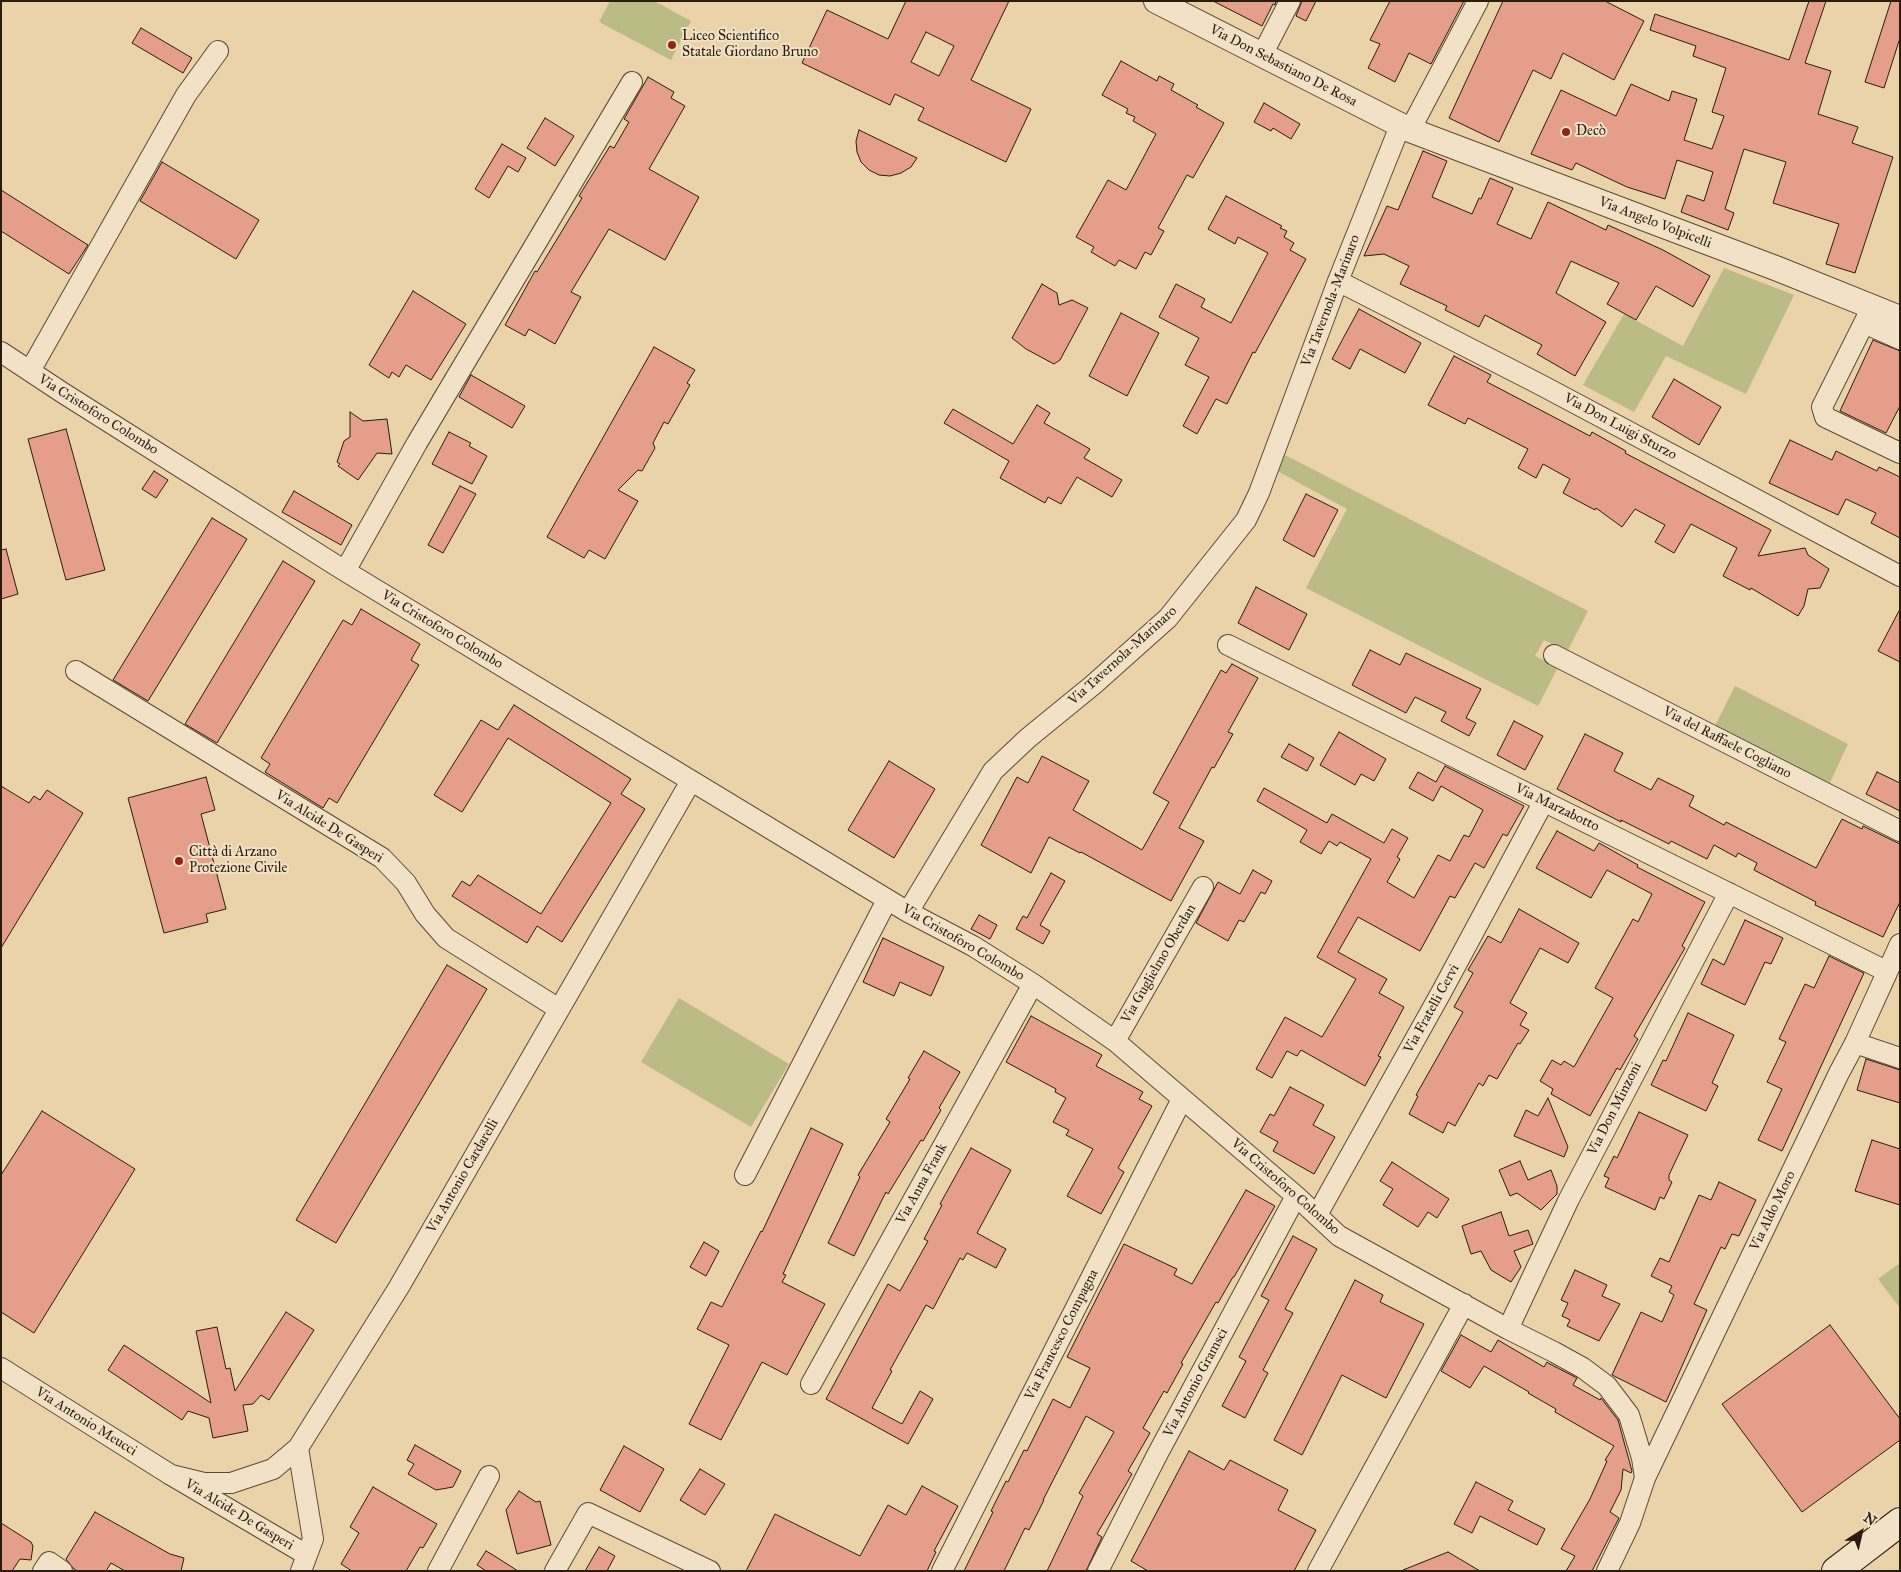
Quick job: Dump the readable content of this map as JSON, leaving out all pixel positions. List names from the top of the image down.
{
  "streets": {
    "street": [
      "Via Don Sebastiano De Rosa",
      "Via Angelo Volpicelli",
      "Via Tavernola-Marinaro",
      "Via Cristoforo Colombo",
      "Via Don Luigi Sturzo",
      "Via del Raffaele Cogliano",
      "Via Marzabotto",
      "Via Alcide De Gasperi",
      "Via Guglielmo Oberdan",
      "Via Fratelli Cervi",
      "Via Don Minzoni",
      "Via Antonio Cardarelli",
      "Via Anna Frank",
      "Via Aldo Moro",
      "Via Francesco Compagna",
      "Via Antonio Gramsci",
      "Via Antonio Meucci"
    ]
  },
  "crossings": [
    ["Via Don Sebastiano De Rosa", "Via Angelo Volpicelli"],
    ["Via Don Sebastiano De Rosa", "Via Tavernola-Marinaro"],
    ["Via Angelo Volpicelli", "Via Tavernola-Marinaro"],
    ["Via Tavernola-Marinaro", "Via Cristoforo Colombo"],
    ["Via Tavernola-Marinaro", "Via Don Luigi Sturzo"],
    ["Via Cristoforo Colombo", "Via Guglielmo Oberdan"],
    ["Via Cristoforo Colombo", "Via Fratelli Cervi"],
    ["Via Cristoforo Colombo", "Via Don Minzoni"],
    ["Via Cristoforo Colombo", "Via Antonio Cardarelli"],
    ["Via Cristoforo Colombo", "Via Anna Frank"],
    ["Via Cristoforo Colombo", "Via Aldo Moro"],
    ["Via Cristoforo Colombo", "Via Francesco Compagna"],
    ["Via Cristoforo Colombo", "Via Antonio Gramsci"],
    ["Via Marzabotto", "Via Fratelli Cervi"],
    ["Via Marzabotto", "Via Don Minzoni"],
    ["Via Marzabotto", "Via Aldo Moro"],
    ["Via Alcide De Gasperi", "Via Antonio Cardarelli"],
    ["Via Alcide De Gasperi", "Via Antonio Meucci"],
    ["Via Antonio Cardarelli", "Via Antonio Meucci"]
  ],
  "places": ["Liceo Scientifico Statale Giordano Bruno", "Decò", "Città di Arzano Protezione Civile"],
  "north": "top right"
}
